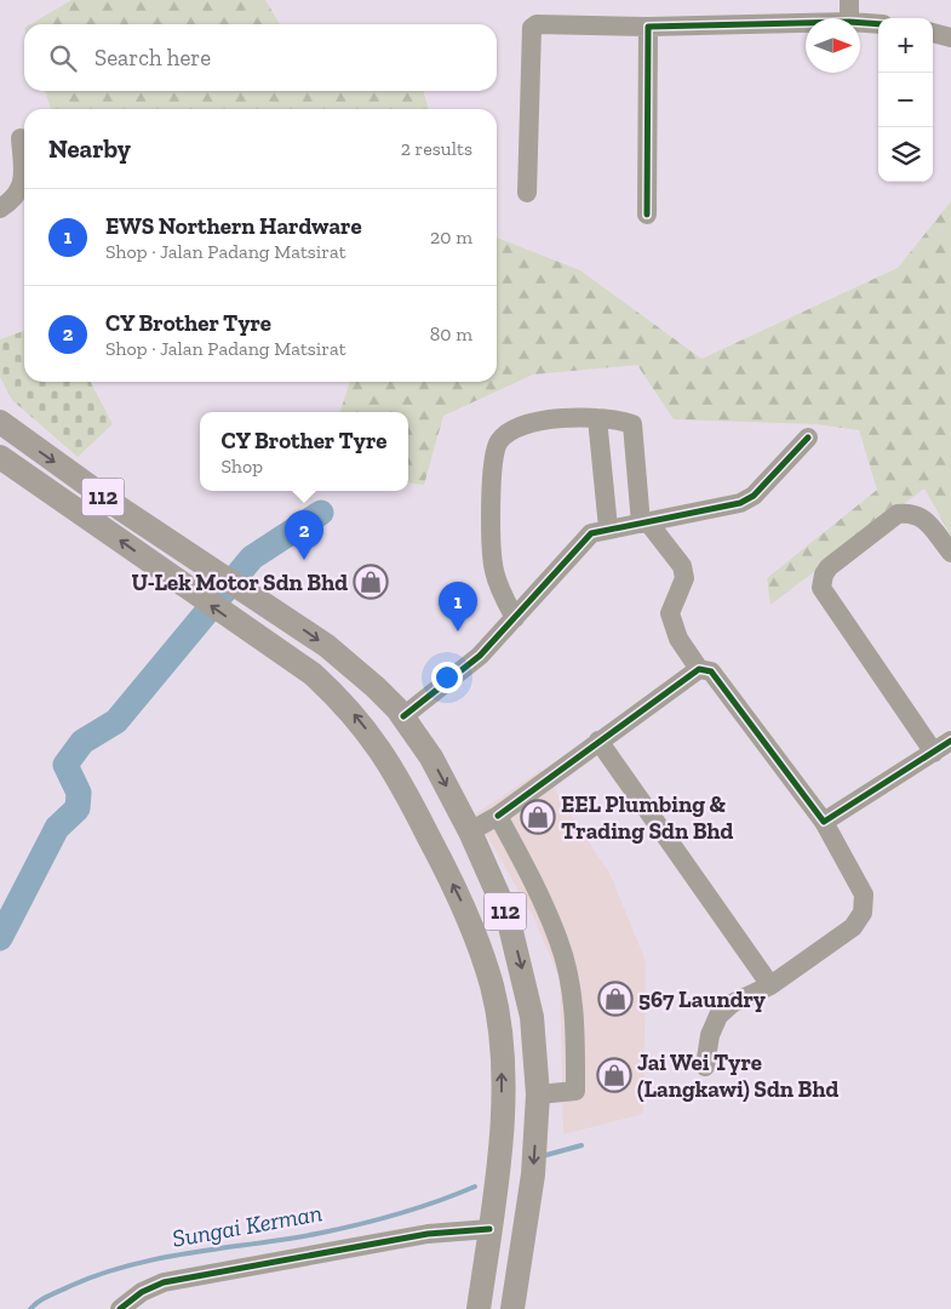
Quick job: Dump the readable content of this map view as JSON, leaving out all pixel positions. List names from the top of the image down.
{
  "streets": {
    "main road": ["112"]
  },
  "water": ["Sungai Kerman"],
  "places": {
    "shop": [
      "U-Lek Motor Sdn Bhd",
      "EEL Plumbing & Trading Sdn Bhd",
      "567 Laundry",
      "Jai Wei Tyre (Langkawi) Sdn Bhd"
    ]
  },
  "north": "right",
  "page": {
    "map_buttons": ["+", "−"],
    "search": "Search here",
    "heading": ["Nearby", "2 results"],
    "list": [
      {
        "mark": "1",
        "name": "EWS Northern Hardware",
        "note": "Shop · Jalan Padang Matsirat",
        "value": "20 m"
      },
      {
        "mark": "2",
        "name": "CY Brother Tyre",
        "note": "Shop · Jalan Padang Matsirat",
        "value": "80 m"
      }
    ],
    "popup": ["CY Brother Tyre", "Shop"],
    "pins": ["2", "1"]
  }
}
